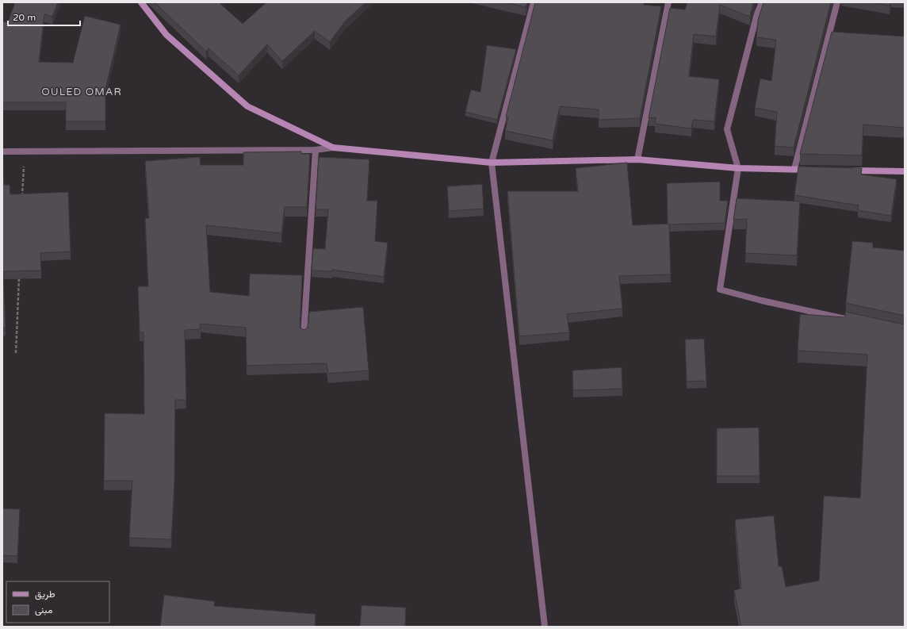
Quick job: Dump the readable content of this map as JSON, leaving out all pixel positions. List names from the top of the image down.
{
  "districts": ["OULED OMAR"],
  "legend": ["طريق", "مبنى"],
  "scale_bar": "20 m"
}
